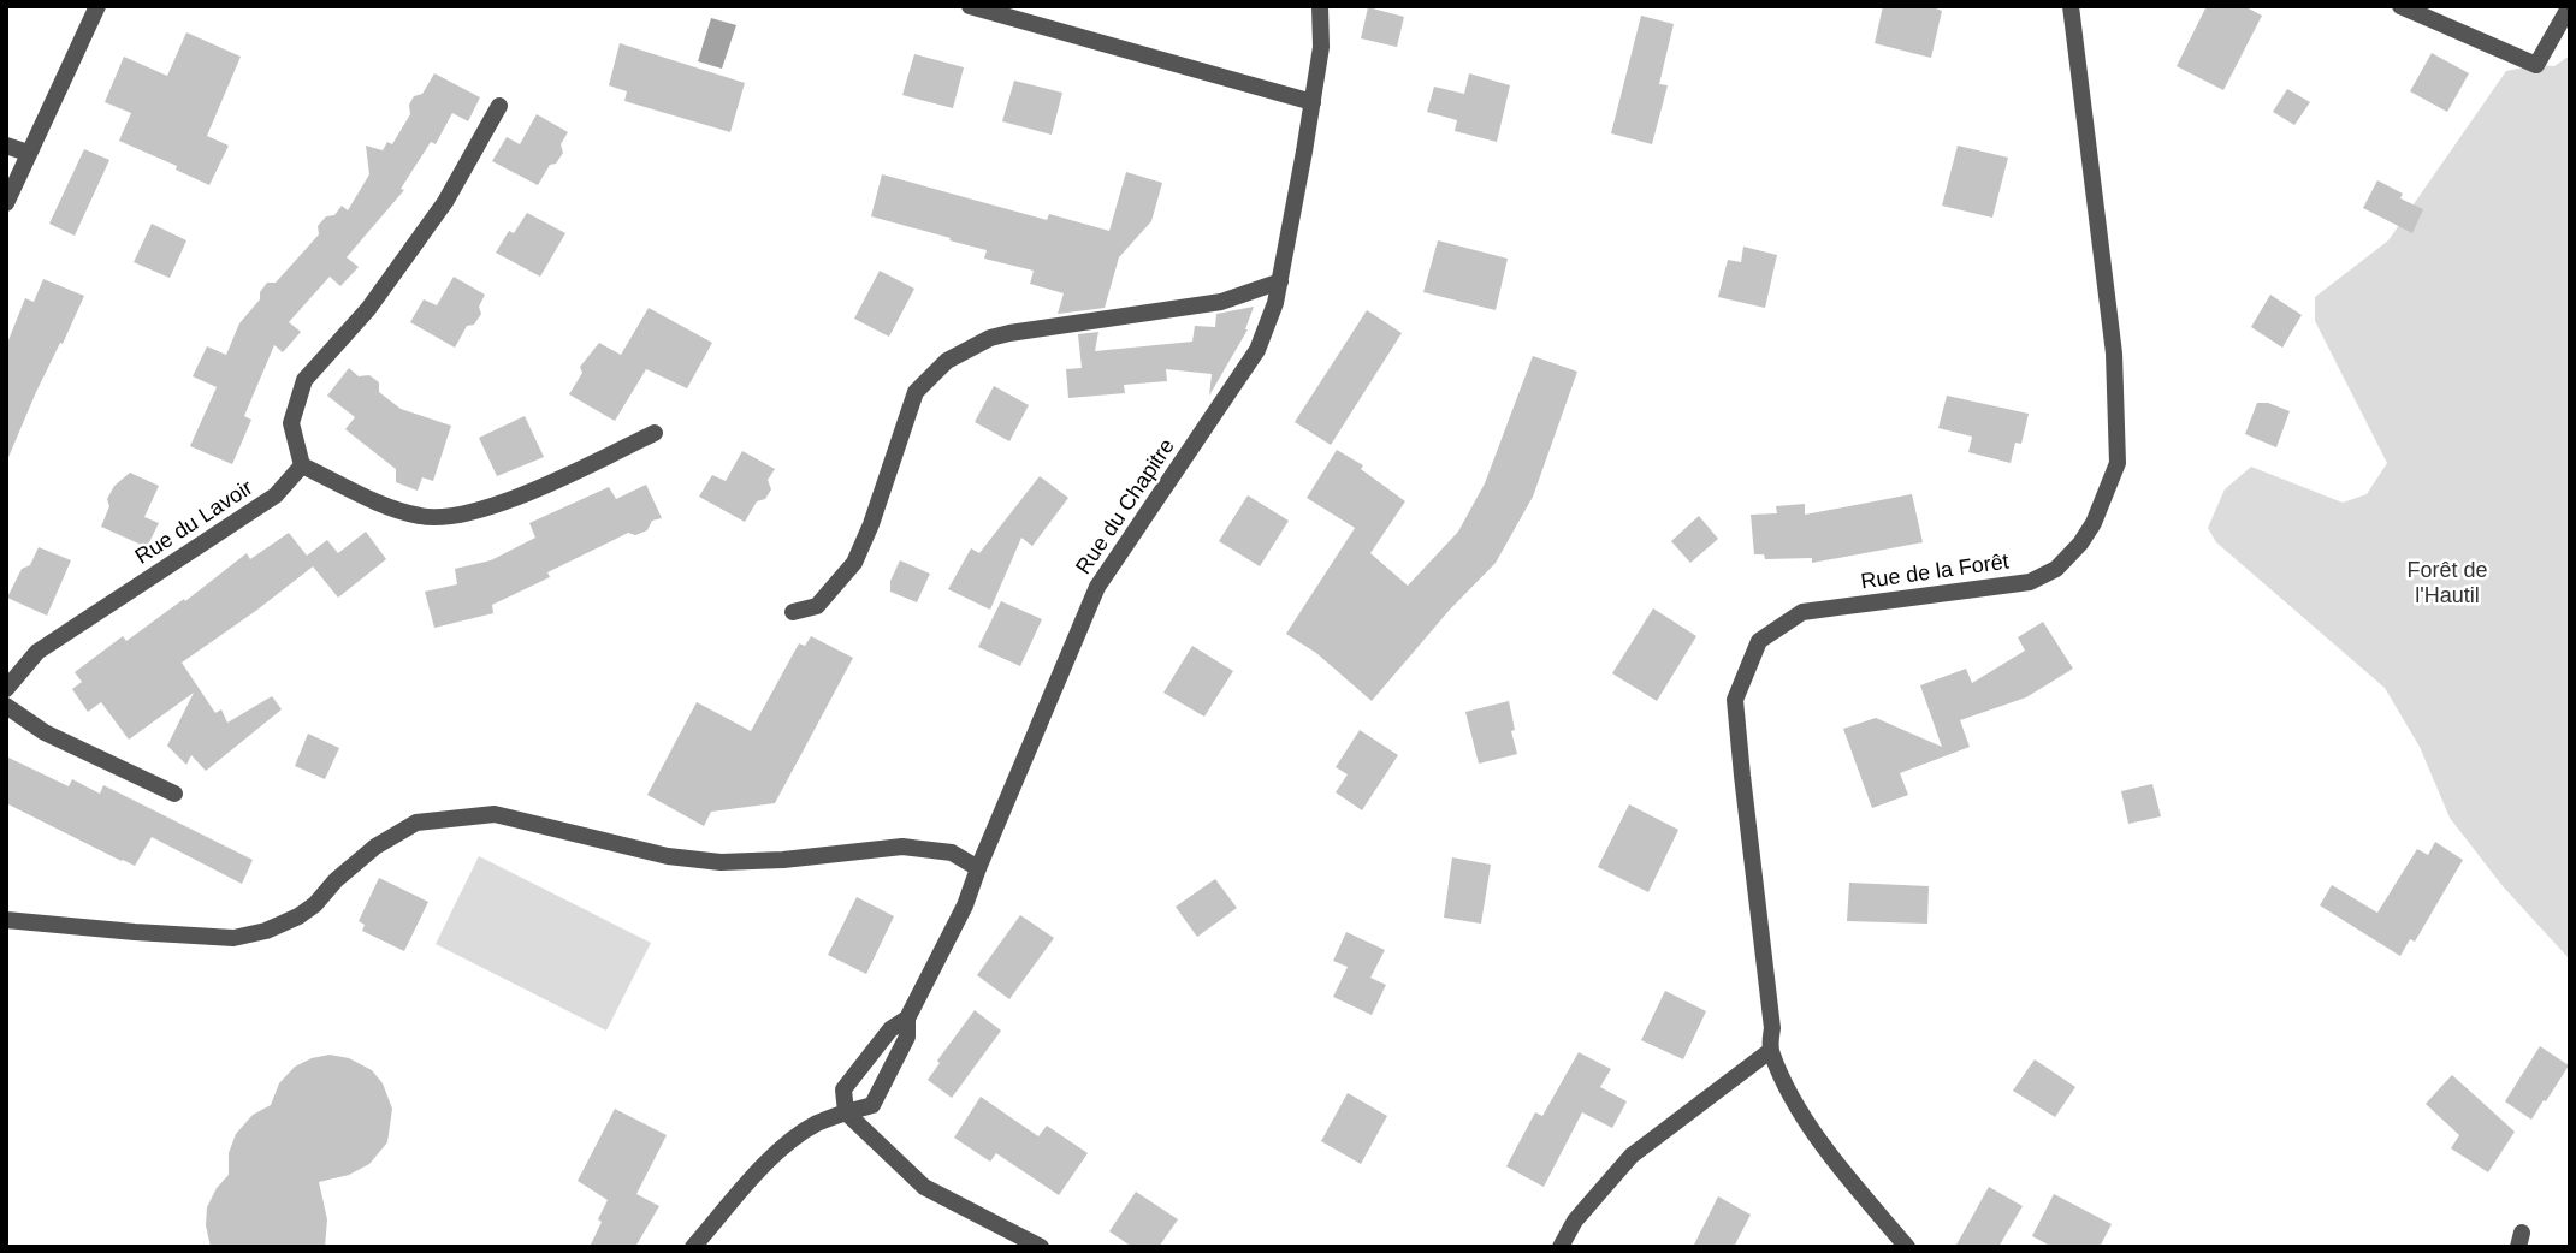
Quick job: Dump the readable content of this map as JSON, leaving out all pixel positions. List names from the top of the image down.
{
  "streets": {
    "street": ["Rue du Chapitre", "Rue du Lavoir", "Rue de la Forêt"]
  },
  "parks": ["Forêt de l'Hautil"]
}
